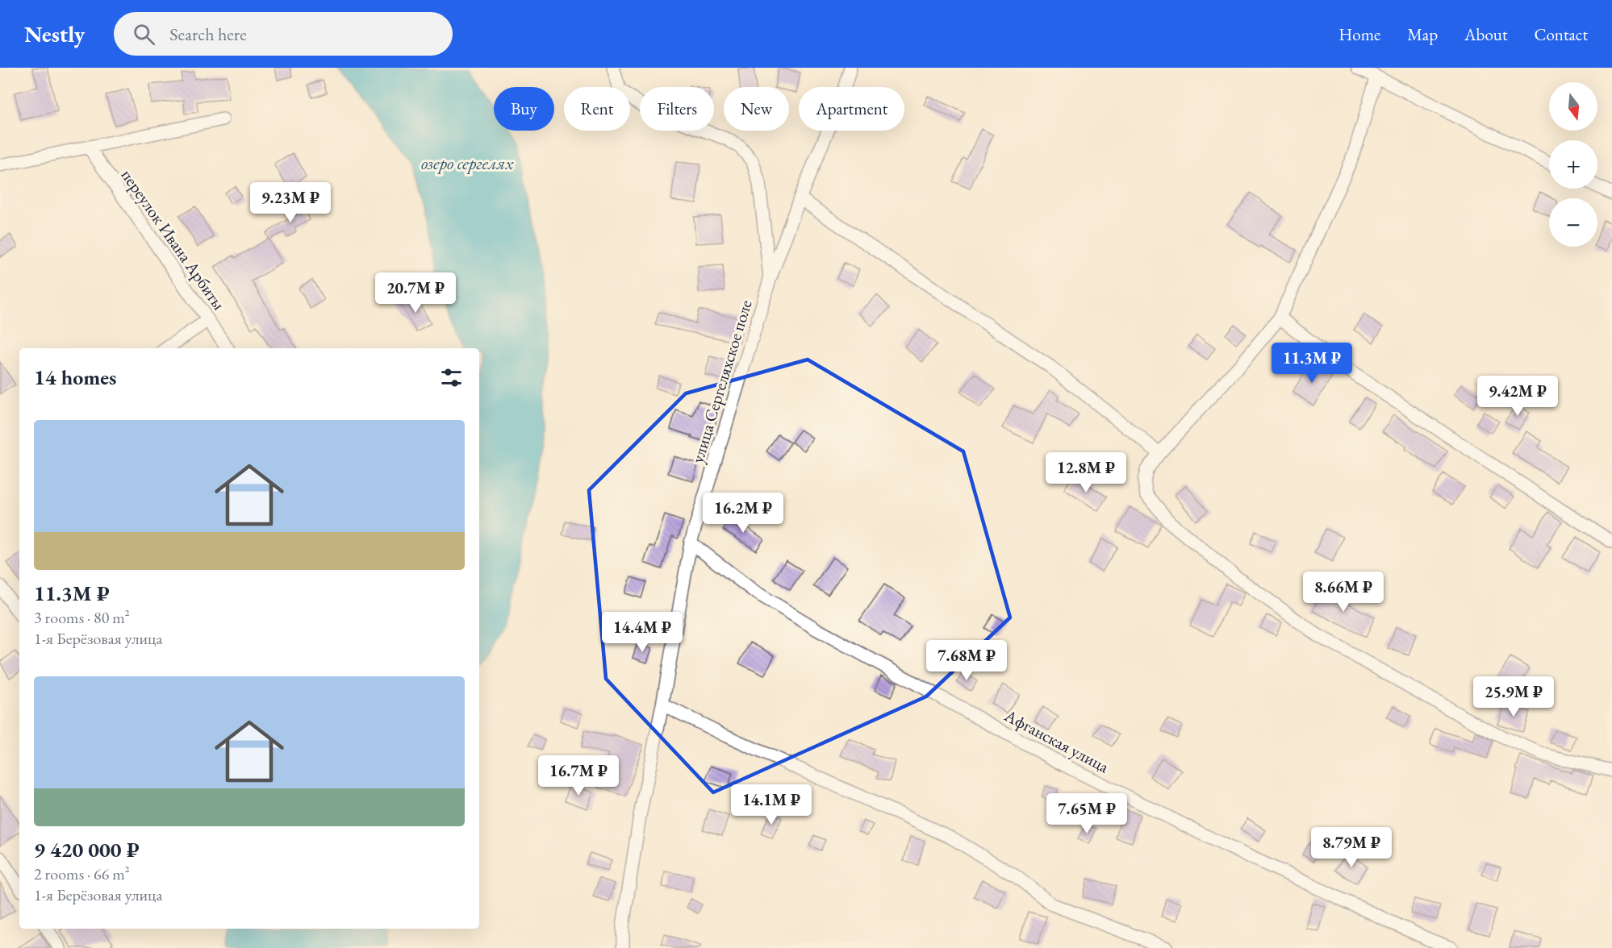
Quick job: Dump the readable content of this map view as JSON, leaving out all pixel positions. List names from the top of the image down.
{
  "streets": {
    "street": ["переулок Ивана Арбиты", "улица Сергеляхское поле", "Афганская улица"]
  },
  "crossings": [
    ["улица Сергеляхское поле", "Афганская улица"]
  ],
  "water": ["озеро сергелях"],
  "north": "bottom",
  "page": {
    "header": "Nestly",
    "search": "Search here",
    "nav": [
      "Home",
      "Map",
      "About",
      "Contact"
    ],
    "map_buttons": ["+", "−"],
    "chip": [
      "Buy",
      "Rent",
      "Filters",
      "New",
      "Apartment"
    ],
    "price": [
      "9.23M ₽",
      "20.7M ₽",
      "11.3M ₽",
      "9.42M ₽",
      "12.8M ₽",
      "16.2M ₽",
      "8.66M ₽",
      "14.4M ₽",
      "7.68M ₽",
      "25.9M ₽",
      "16.7M ₽",
      "14.1M ₽",
      "7.65M ₽",
      "8.79M ₽"
    ],
    "heading": "14 homes",
    "list": [
      {
        "name": "11.3M ₽",
        "note": "3 rooms · 80 m² · 1-я Берёзовая улица"
      },
      {
        "name": "9 420 000 ₽",
        "note": "2 rooms · 66 m² · 1-я Берёзовая улица"
      }
    ]
  }
}
